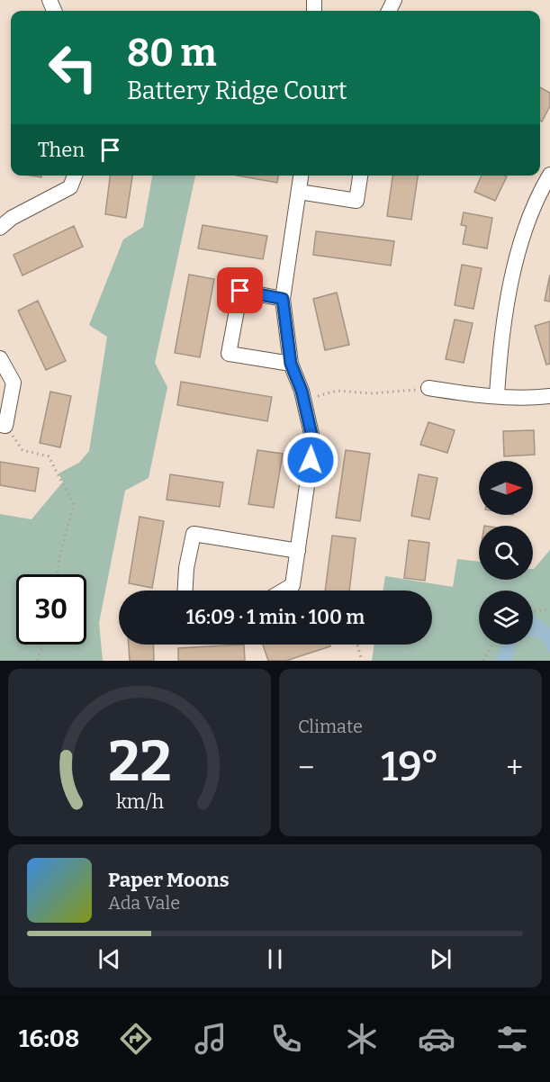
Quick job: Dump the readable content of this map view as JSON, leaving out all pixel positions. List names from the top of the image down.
{
  "north": "right",
  "page": {
    "turn": ["80 m", "Battery Ridge Court"],
    "then": "Then",
    "limit": "30",
    "trip": "16:09 · 1 min · 100 m",
    "tile": "Climate",
    "heat": ["−", "19°", "+"],
    "song": ["Paper Moons", "Ada Vale"],
    "tabs": "16:08",
    "gauge": ["22", "km/h"]
  }
}
